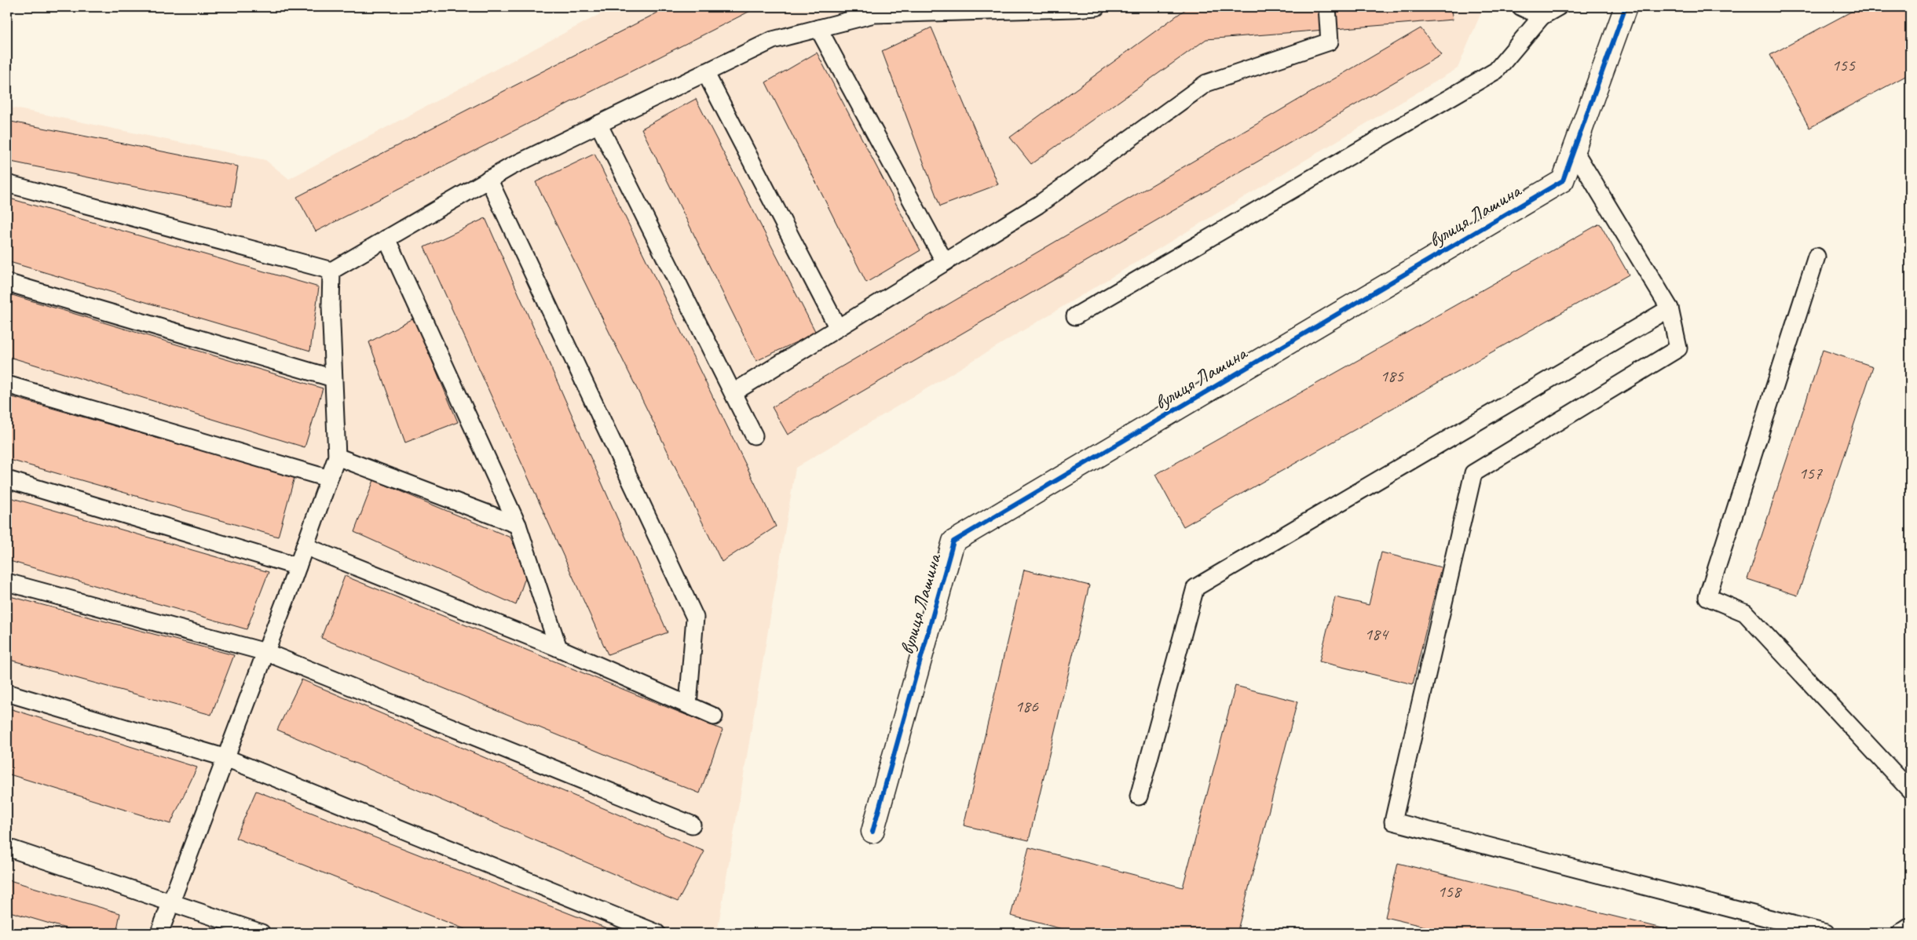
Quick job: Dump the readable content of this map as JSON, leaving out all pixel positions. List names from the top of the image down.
{
  "streets": {
    "street": ["вулиця Лашина"]
  },
  "house_numbers": [
    "155",
    "185",
    "157",
    "184",
    "186",
    "158"
  ]
}
